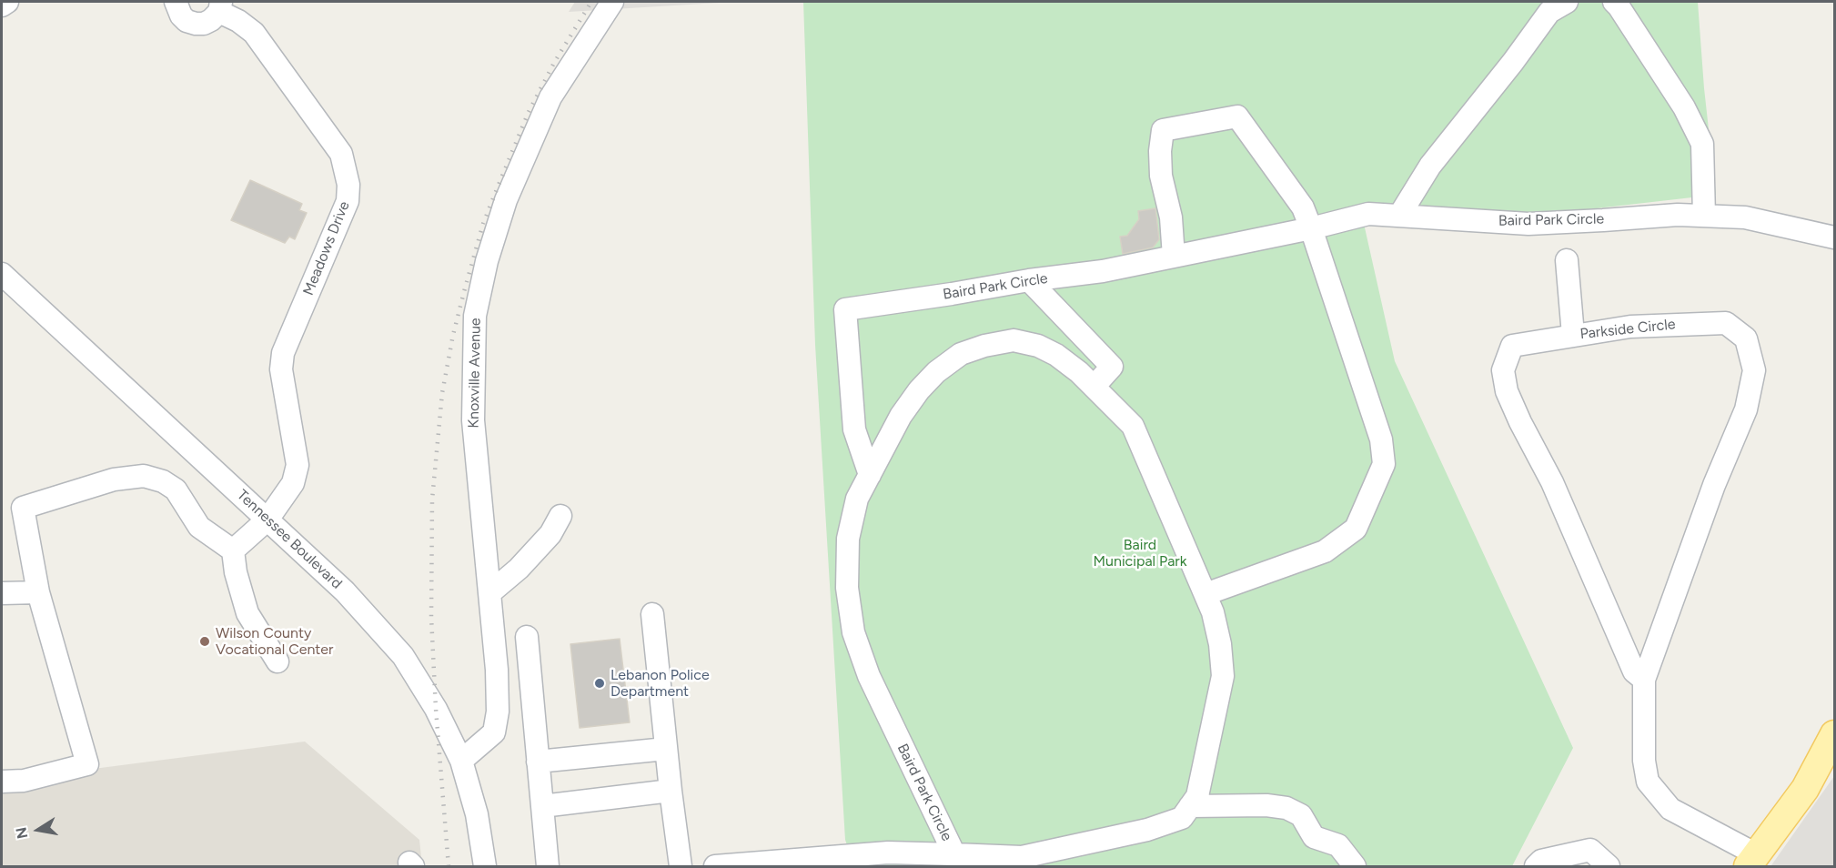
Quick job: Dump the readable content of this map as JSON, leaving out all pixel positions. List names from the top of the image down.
{
  "streets": {
    "street": [
      "Baird Park Circle",
      "Meadows Drive",
      "Parkside Circle",
      "Knoxville Avenue",
      "Tennessee Boulevard"
    ]
  },
  "crossings": [
    ["Meadows Drive", "Tennessee Boulevard"],
    ["Knoxville Avenue", "Tennessee Boulevard"]
  ],
  "parks": ["Baird Municipal Park"],
  "places": ["Wilson County Vocational Center", "Lebanon Police Department"],
  "north": "left"
}
